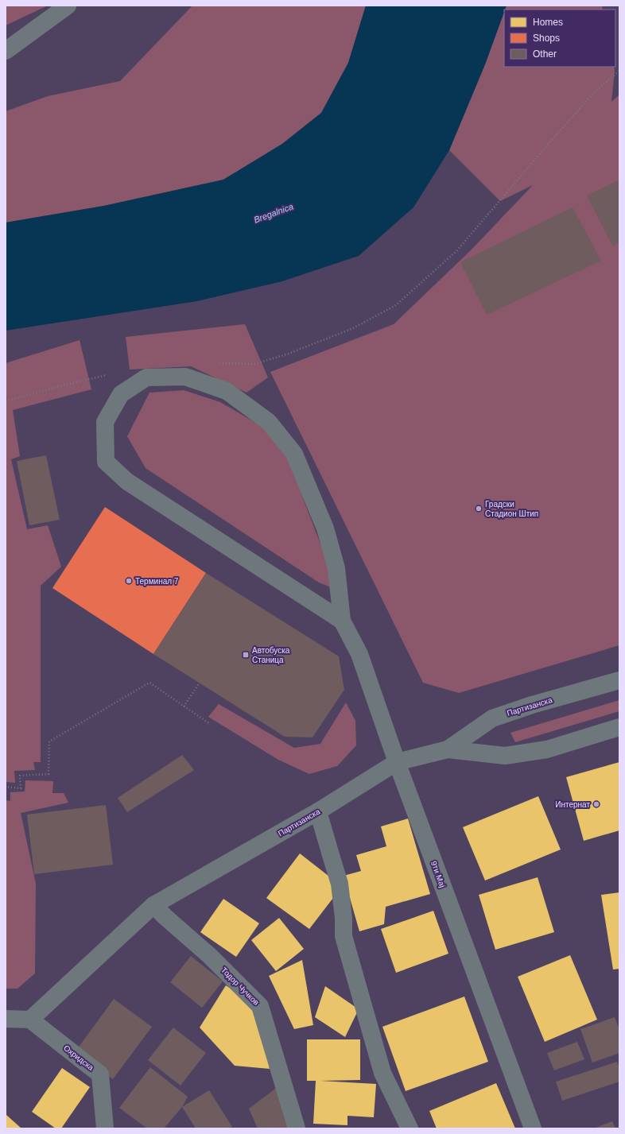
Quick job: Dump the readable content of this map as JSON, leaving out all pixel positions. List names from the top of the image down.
{
  "streets": {
    "street": [
      "Партизанска",
      "9ти Мај",
      "Тодор Чучков",
      "Охридска"
    ]
  },
  "crossings": [
    ["Партизанска", "9ти Мај"],
    ["Партизанска", "Тодор Чучков"],
    ["Партизанска", "Охридска"]
  ],
  "water": ["Bregalnica"],
  "places": {
    "other": ["Градски Стадион Штип", "Терминал 7", "Интернат"],
    "transit": ["Автобуска Станица"]
  },
  "legend": ["Homes", "Shops", "Other"]
}
